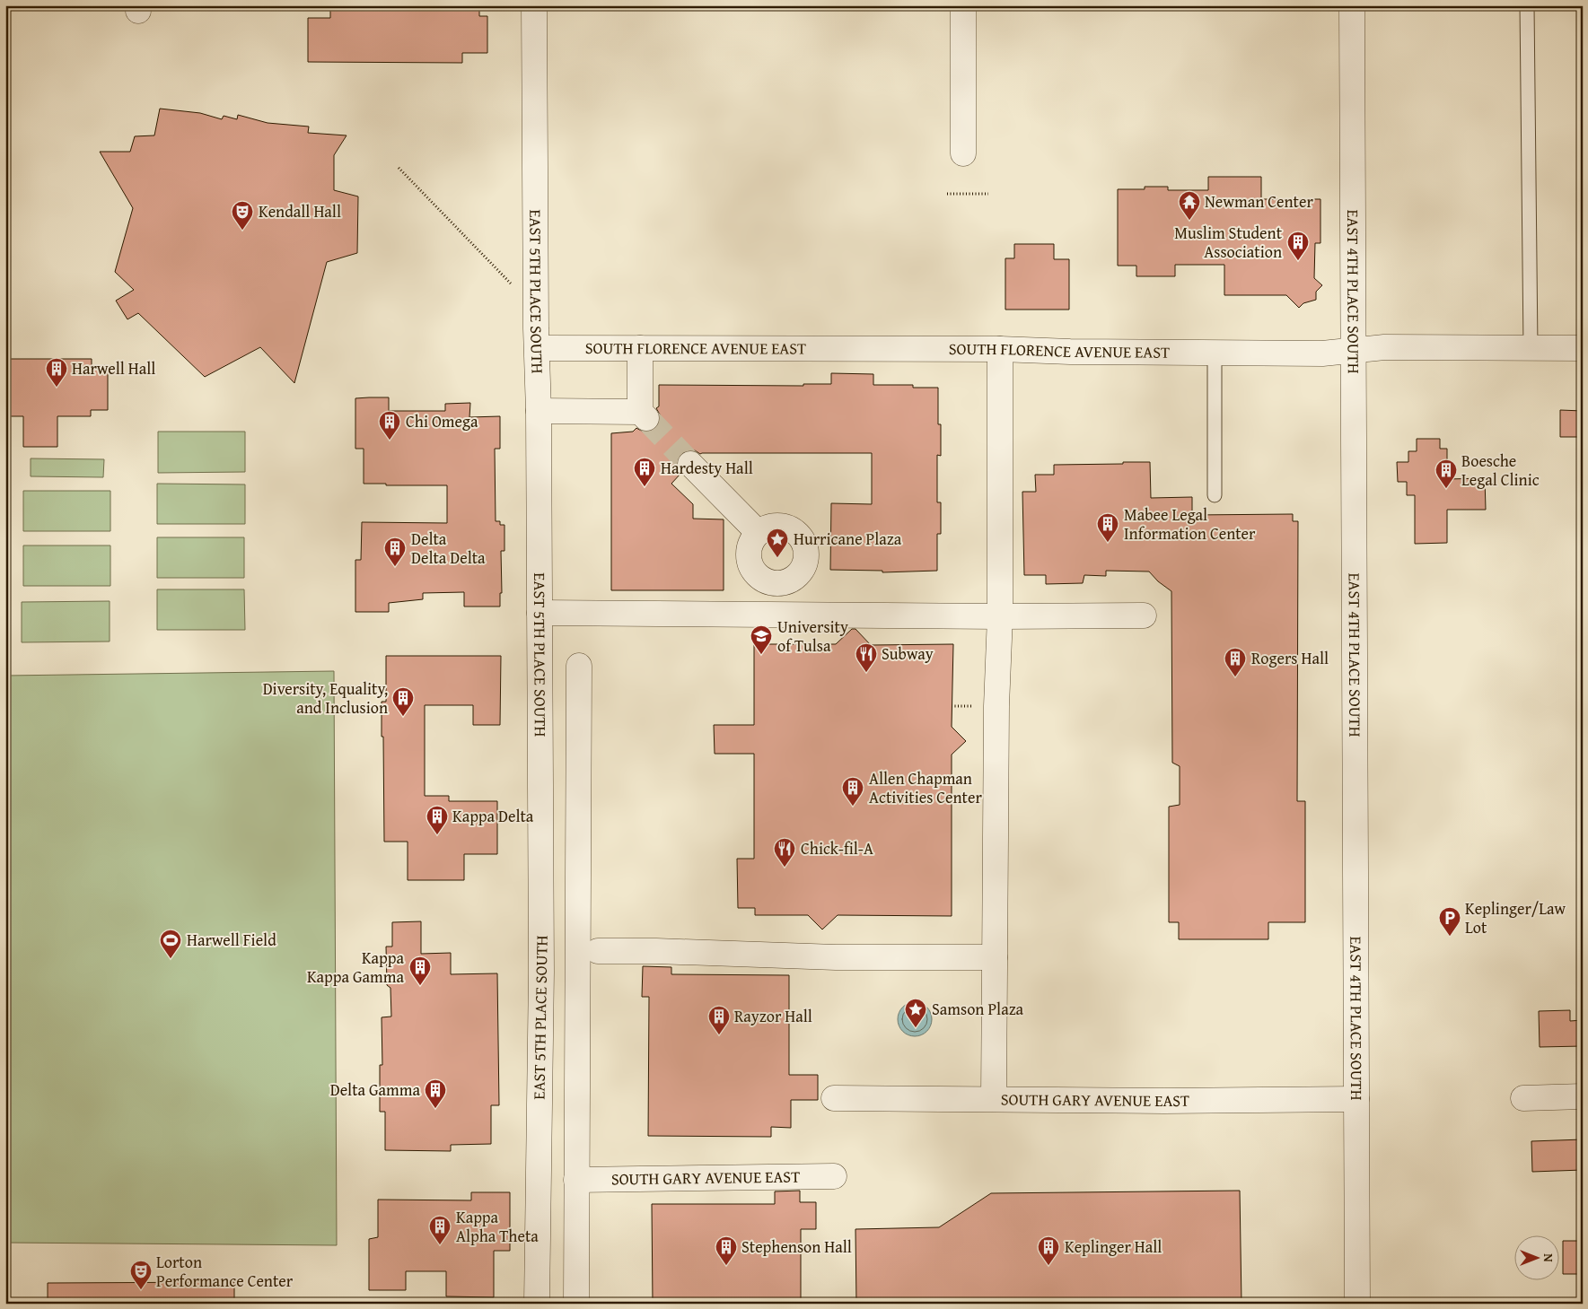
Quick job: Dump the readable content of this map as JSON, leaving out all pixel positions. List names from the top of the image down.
{
  "streets": {
    "street": [
      "EAST 5TH PLACE SOUTH",
      "EAST 4TH PLACE SOUTH",
      "SOUTH FLORENCE AVENUE EAST",
      "SOUTH GARY AVENUE EAST"
    ]
  },
  "crossings": [
    ["EAST 5TH PLACE SOUTH", "SOUTH FLORENCE AVENUE EAST"],
    ["EAST 4TH PLACE SOUTH", "SOUTH FLORENCE AVENUE EAST"],
    ["EAST 4TH PLACE SOUTH", "SOUTH GARY AVENUE EAST"]
  ],
  "places": {
    "temple": ["Newman Center"],
    "theatre": ["Kendall Hall", "Lorton Performance Center"],
    "building": [
      "Muslim Student Association",
      "Harwell Hall",
      "Chi Omega",
      "Hardesty Hall",
      "Boesche Legal Clinic",
      "Mabee Legal Information Center",
      "Delta Delta Delta",
      "Rogers Hall",
      "Diversity, Equality, and Inclusion",
      "Allen Chapman Activities Center",
      "Kappa Delta",
      "Kappa Kappa Gamma",
      "Rayzor Hall",
      "Delta Gamma",
      "Kappa Alpha Theta",
      "Stephenson Hall",
      "Keplinger Hall"
    ],
    "place": ["Hurricane Plaza", "Samson Plaza"],
    "school or university": ["University of Tulsa"],
    "restaurant": ["Subway", "Chick-fil-A"],
    "parking": ["Keplinger/Law Lot"],
    "sports": ["Harwell Field"]
  },
  "north": "right"
}
